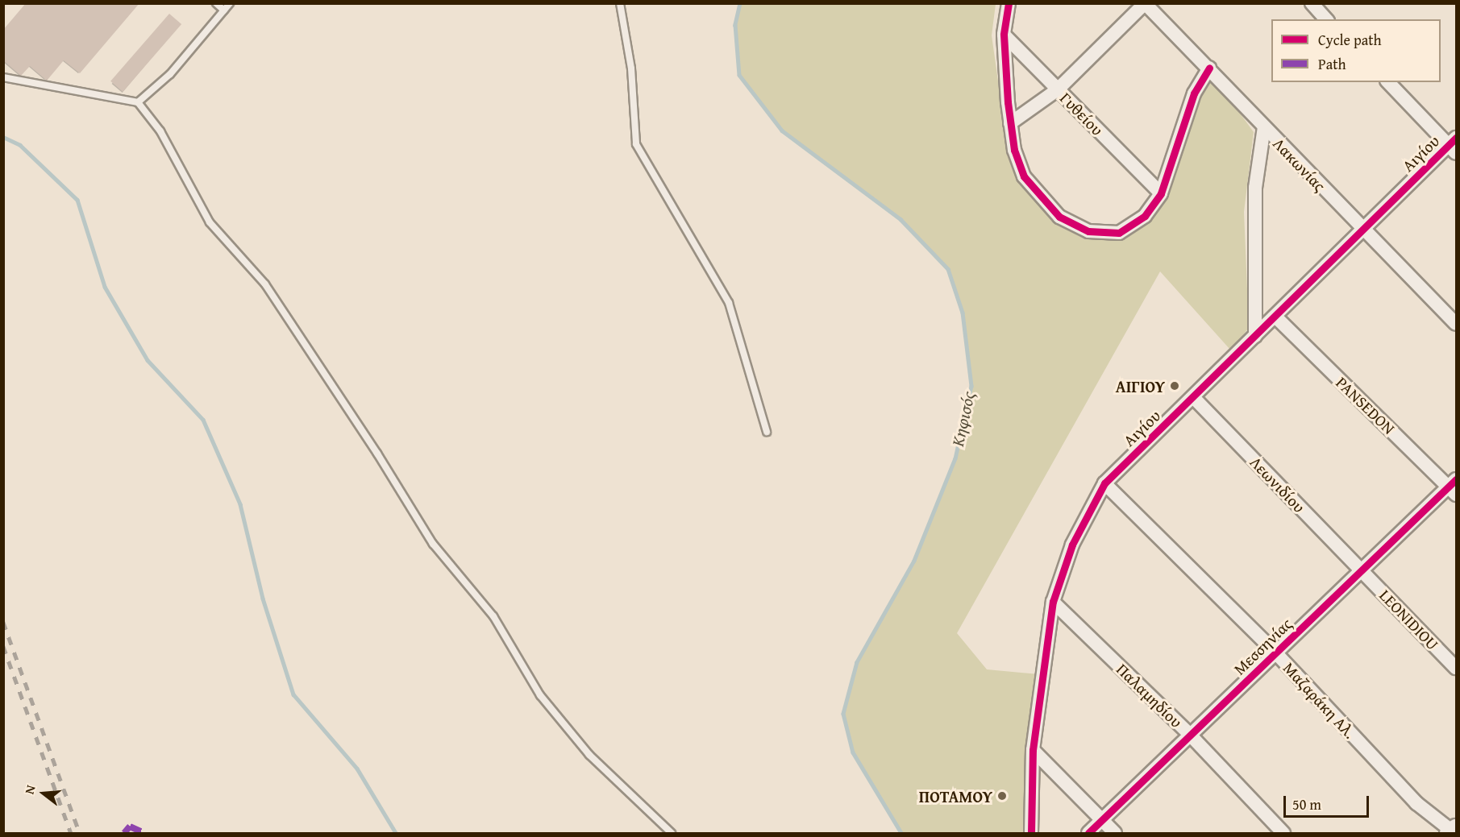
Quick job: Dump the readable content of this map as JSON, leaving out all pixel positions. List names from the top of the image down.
{
  "streets": {
    "street": [
      "Γυθείου",
      "Αιγίου",
      "Λακωνίας",
      "PANSEDON",
      "Λεωνιδίου",
      "LEONIDIOU",
      "Μεσσηνίας",
      "Παλαμηδίου",
      "Μαζαράκη Αλ."
    ]
  },
  "crossings": [
    ["Αιγίου", "Λακωνίας"],
    ["Αιγίου", "PANSEDON"],
    ["Αιγίου", "Λεωνιδίου"],
    ["Αιγίου", "Παλαμηδίου"],
    ["Αιγίου", "Μαζαράκη Αλ."],
    ["PANSEDON", "Μεσσηνίας"],
    ["Λεωνιδίου", "LEONIDIOU"],
    ["Λεωνιδίου", "Μεσσηνίας"],
    ["LEONIDIOU", "Μεσσηνίας"],
    ["Μεσσηνίας", "Παλαμηδίου"],
    ["Μεσσηνίας", "Μαζαράκη Αλ."]
  ],
  "water": ["Κηφισός"],
  "places": ["ΑΙΓΙΟΥ", "ΠΟΤΑΜΟΥ"],
  "legend": ["Cycle path", "Path"],
  "scale_bar": "50 m",
  "north": "left"
}
